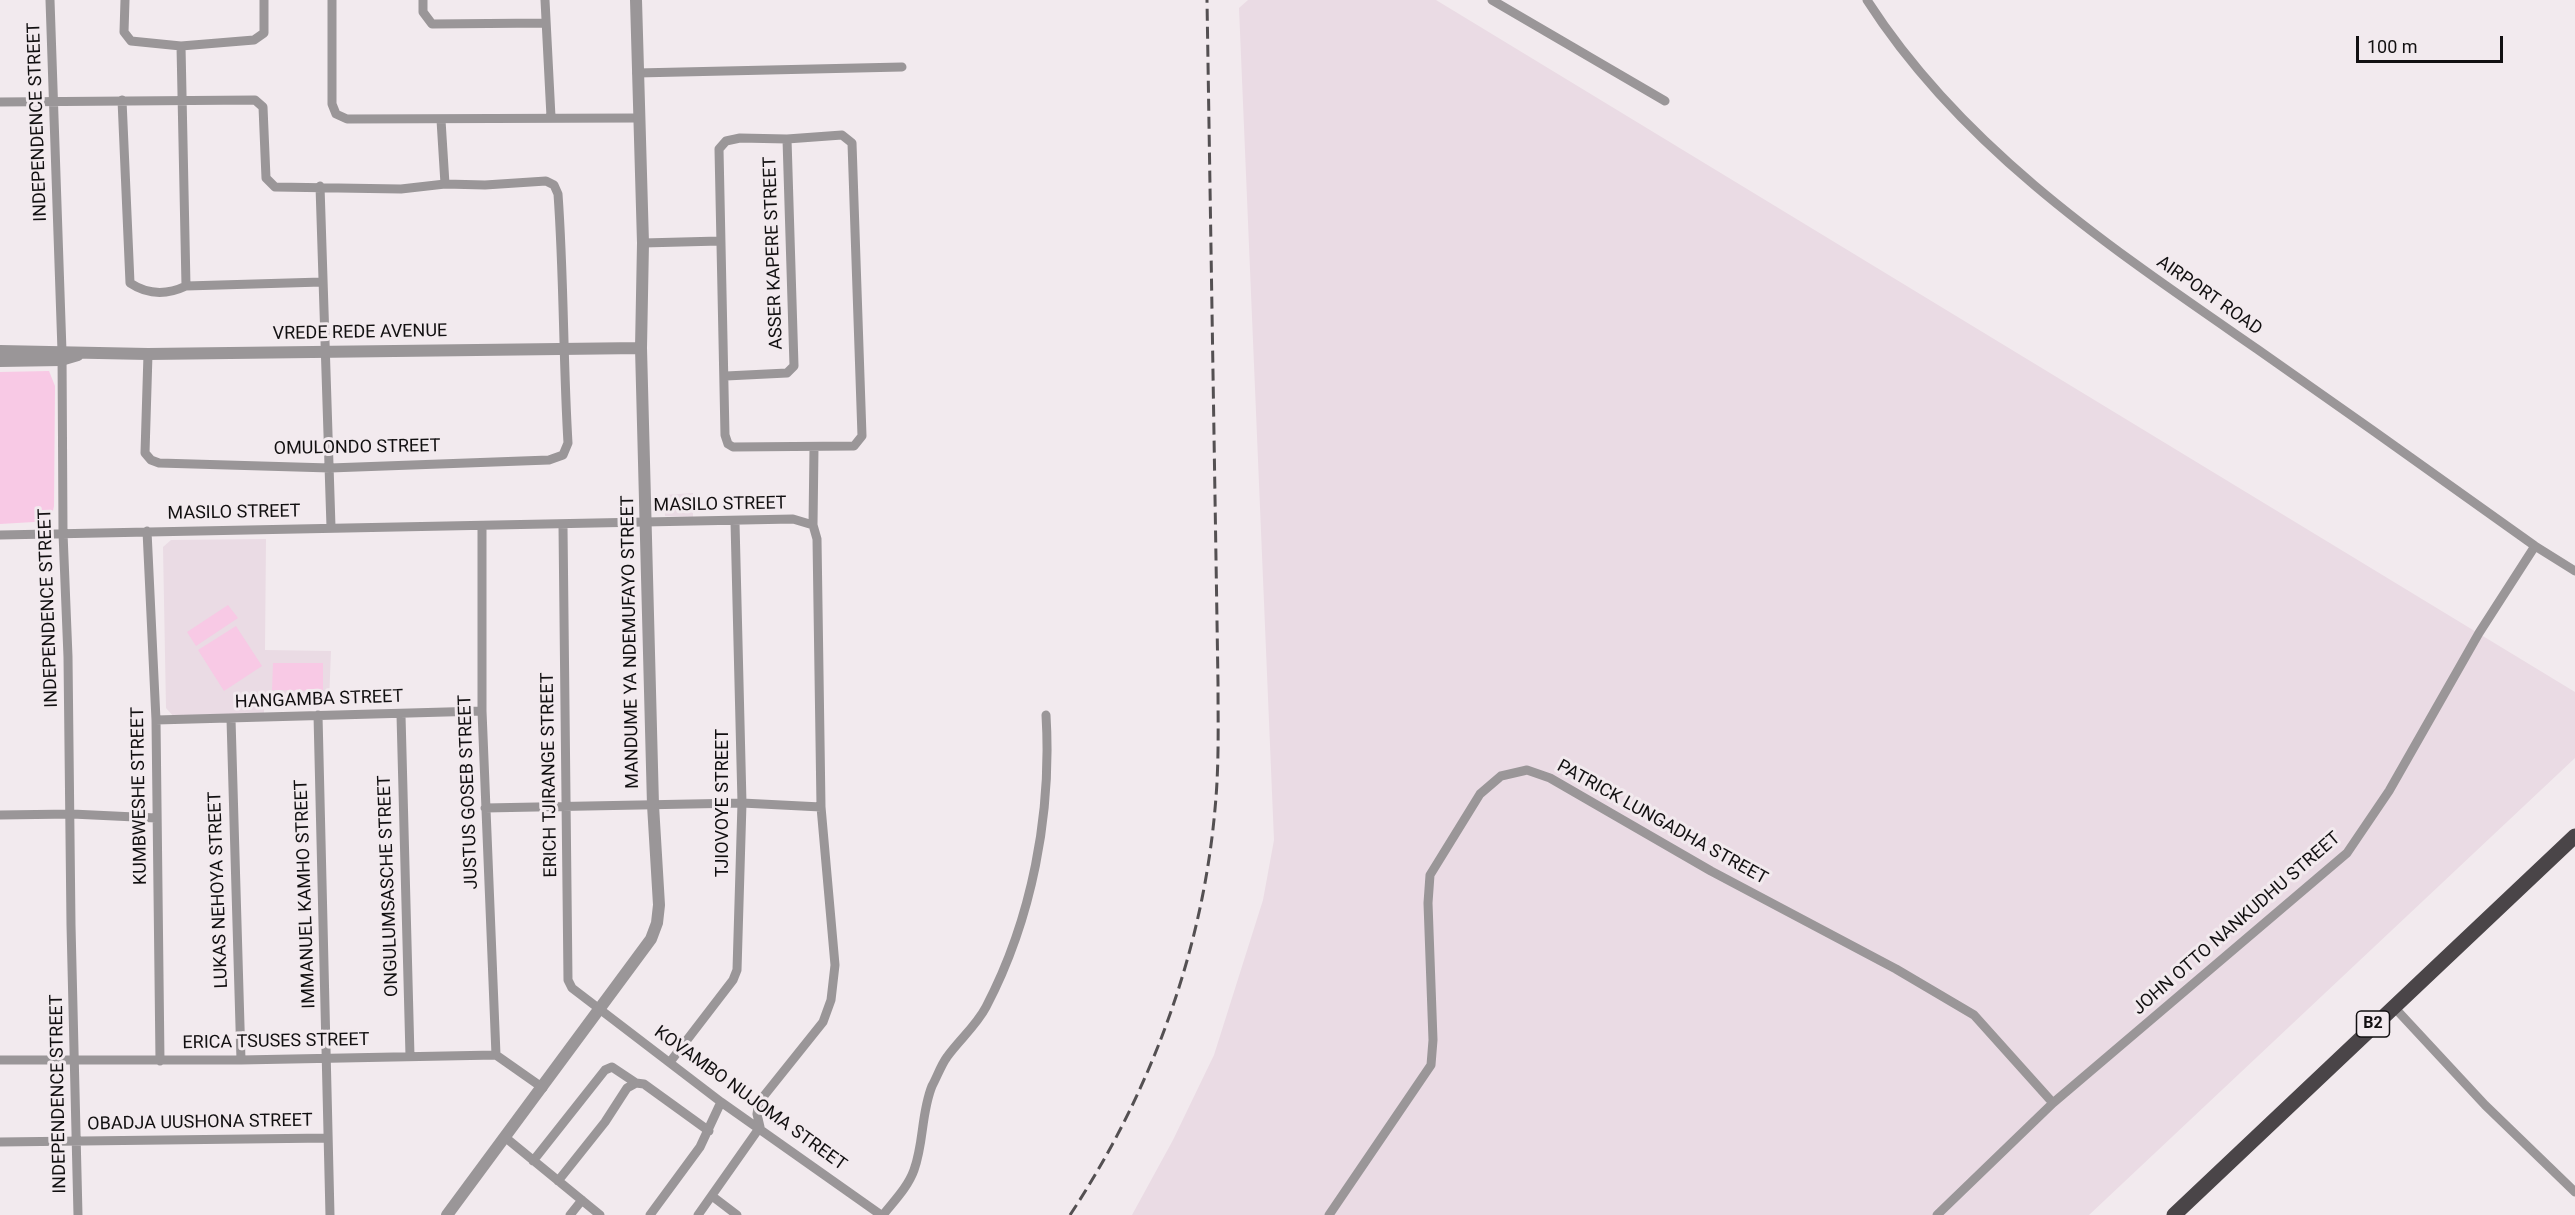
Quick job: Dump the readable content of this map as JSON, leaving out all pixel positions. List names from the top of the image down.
{
  "streets": {
    "highway": ["B2"],
    "street": [
      "INDEPENDENCE STREET",
      "ASSER KAPERE STREET",
      "AIRPORT ROAD",
      "VREDE REDE AVENUE",
      "OMULONDO STREET",
      "MASILO STREET",
      "MANDUME YA NDEMUFAYO STREET",
      "HANGAMBA STREET",
      "ERICH TJIRANGE STREET",
      "JUSTUS GOSEB STREET",
      "KUMBWESHE STREET",
      "TJIOVOYE STREET",
      "PATRICK LUNGADHA STREET",
      "ONGULUMSASCHE STREET",
      "LUKAS NEHOYA STREET",
      "IMMANUEL KAMHO STREET",
      "JOHN OTTO NANKUDHU STREET",
      "ERICA TSUSES STREET",
      "KOVAMBO NUJOMA STREET",
      "OBADJA UUSHONA STREET"
    ]
  },
  "crossings": [
    ["INDEPENDENCE STREET", "VREDE REDE AVENUE"],
    ["INDEPENDENCE STREET", "MASILO STREET"],
    ["INDEPENDENCE STREET", "ERICA TSUSES STREET"],
    ["INDEPENDENCE STREET", "OBADJA UUSHONA STREET"],
    ["AIRPORT ROAD", "JOHN OTTO NANKUDHU STREET"],
    ["VREDE REDE AVENUE", "OMULONDO STREET"],
    ["VREDE REDE AVENUE", "MANDUME YA NDEMUFAYO STREET"],
    ["MASILO STREET", "MANDUME YA NDEMUFAYO STREET"],
    ["MASILO STREET", "ERICH TJIRANGE STREET"],
    ["MASILO STREET", "JUSTUS GOSEB STREET"],
    ["MASILO STREET", "KUMBWESHE STREET"],
    ["MASILO STREET", "TJIOVOYE STREET"],
    ["MANDUME YA NDEMUFAYO STREET", "ERICH TJIRANGE STREET"],
    ["MANDUME YA NDEMUFAYO STREET", "KOVAMBO NUJOMA STREET"],
    ["HANGAMBA STREET", "JUSTUS GOSEB STREET"],
    ["HANGAMBA STREET", "KUMBWESHE STREET"],
    ["HANGAMBA STREET", "ONGULUMSASCHE STREET"],
    ["HANGAMBA STREET", "LUKAS NEHOYA STREET"],
    ["HANGAMBA STREET", "IMMANUEL KAMHO STREET"],
    ["ERICH TJIRANGE STREET", "KOVAMBO NUJOMA STREET"],
    ["JUSTUS GOSEB STREET", "ERICA TSUSES STREET"],
    ["KUMBWESHE STREET", "ERICA TSUSES STREET"],
    ["TJIOVOYE STREET", "KOVAMBO NUJOMA STREET"],
    ["PATRICK LUNGADHA STREET", "JOHN OTTO NANKUDHU STREET"],
    ["ONGULUMSASCHE STREET", "ERICA TSUSES STREET"],
    ["LUKAS NEHOYA STREET", "ERICA TSUSES STREET"],
    ["IMMANUEL KAMHO STREET", "ERICA TSUSES STREET"],
    ["IMMANUEL KAMHO STREET", "OBADJA UUSHONA STREET"]
  ],
  "scale_bar": "100 m"
}
